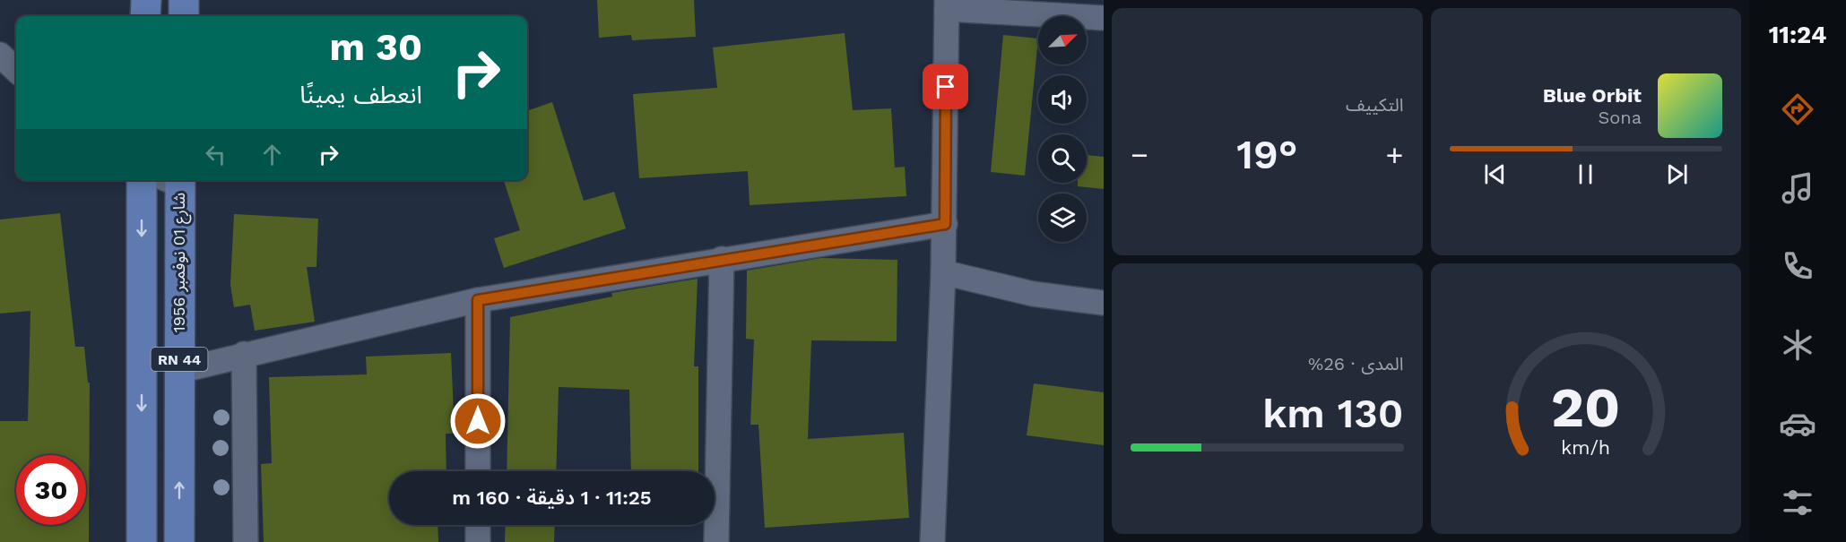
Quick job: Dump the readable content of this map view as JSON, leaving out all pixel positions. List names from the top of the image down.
{
  "streets": {
    "main road": ["شارع 01 نوفمبر 1956", "RN 44"]
  },
  "north": "top right",
  "page": {
    "tabs": "11:24",
    "tile": [
      "التكييف",
      ["المدى · 26%", "130 km"]
    ],
    "turn": ["30 m", "انعطف يمينًا"],
    "song": ["Blue Orbit", "Sona"],
    "heat": ["−", "19°", "+"],
    "limit": "30",
    "trip": "11:25 · 1 دقيقة · 160 m",
    "gauge": ["20", "km/h"]
  }
}
